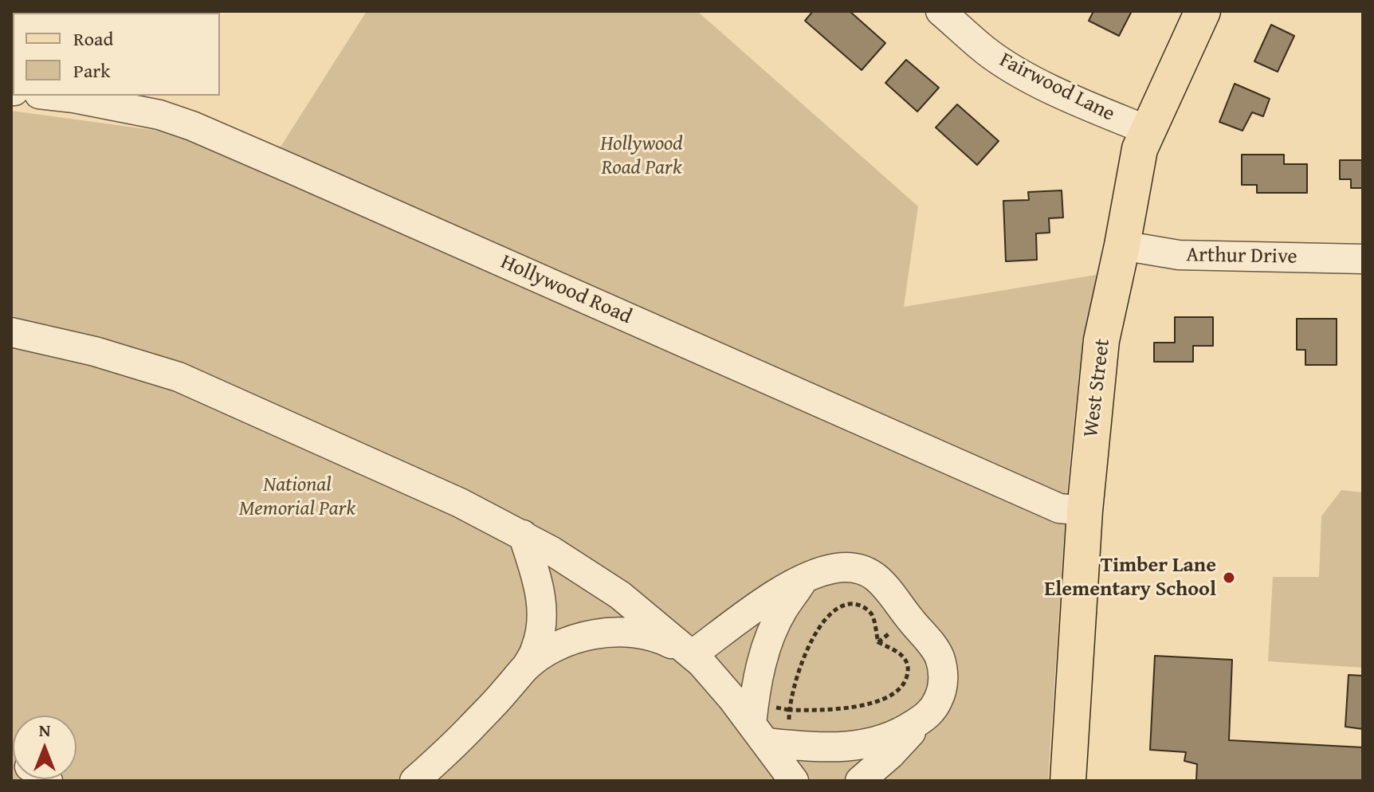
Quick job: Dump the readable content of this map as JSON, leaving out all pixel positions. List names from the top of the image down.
{
  "streets": {
    "main road": ["West Street"],
    "street": ["Fairwood Lane", "Arthur Drive", "Hollywood Road"]
  },
  "crossings": [
    ["Fairwood Lane", "West Street"],
    ["Arthur Drive", "West Street"],
    ["Hollywood Road", "West Street"]
  ],
  "parks": ["Hollywood Road Park", "National Memorial Park"],
  "places": ["Timber Lane Elementary School"],
  "legend": ["Road", "Park"],
  "north": "top"
}
